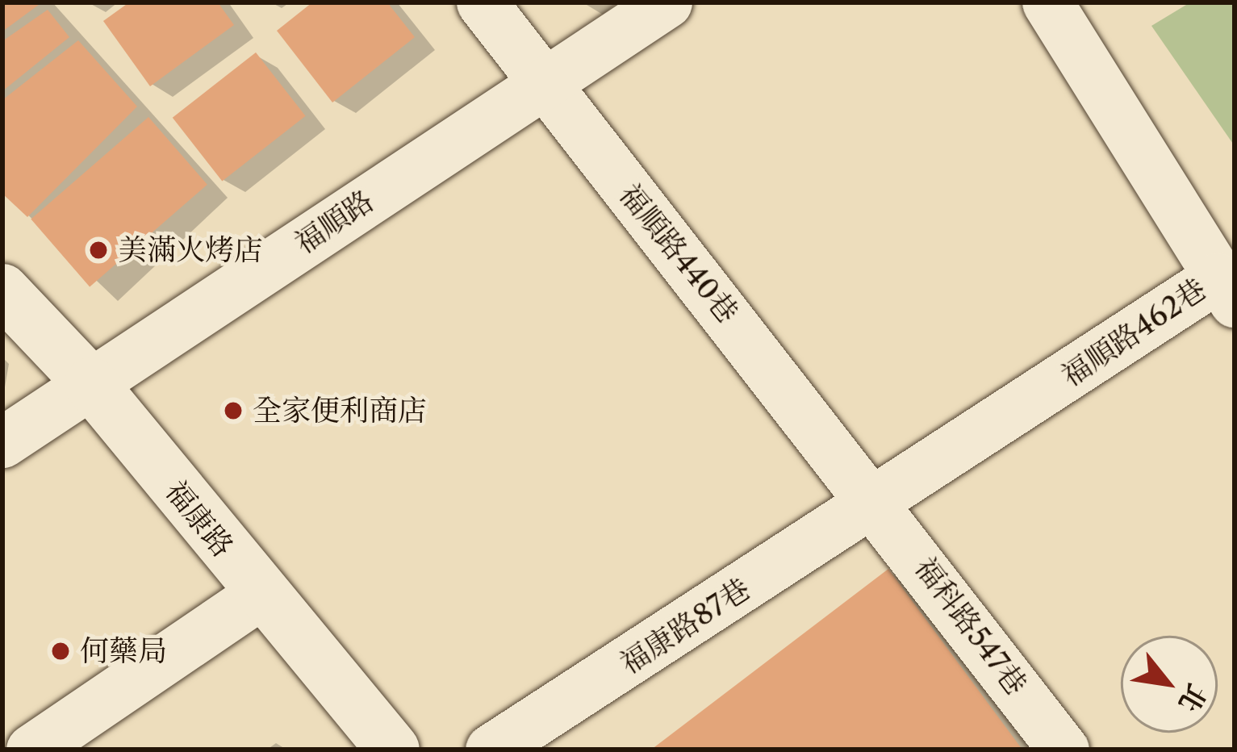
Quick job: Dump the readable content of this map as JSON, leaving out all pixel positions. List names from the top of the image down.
{
  "streets": {
    "street": [
      "福順路",
      "福順路440巷",
      "福順路462巷",
      "福康路",
      "福康路87巷",
      "福科路547巷"
    ]
  },
  "crossings": [
    ["福順路", "福順路440巷"],
    ["福順路", "福康路"],
    ["福順路440巷", "福順路462巷"],
    ["福順路440巷", "福康路87巷"],
    ["福順路440巷", "福科路547巷"],
    ["福順路462巷", "福康路87巷"],
    ["福順路462巷", "福科路547巷"],
    ["福康路87巷", "福科路547巷"]
  ],
  "places": ["美滿火烤店", "全家便利商店", "何藥局"],
  "north": "bottom right"
}
